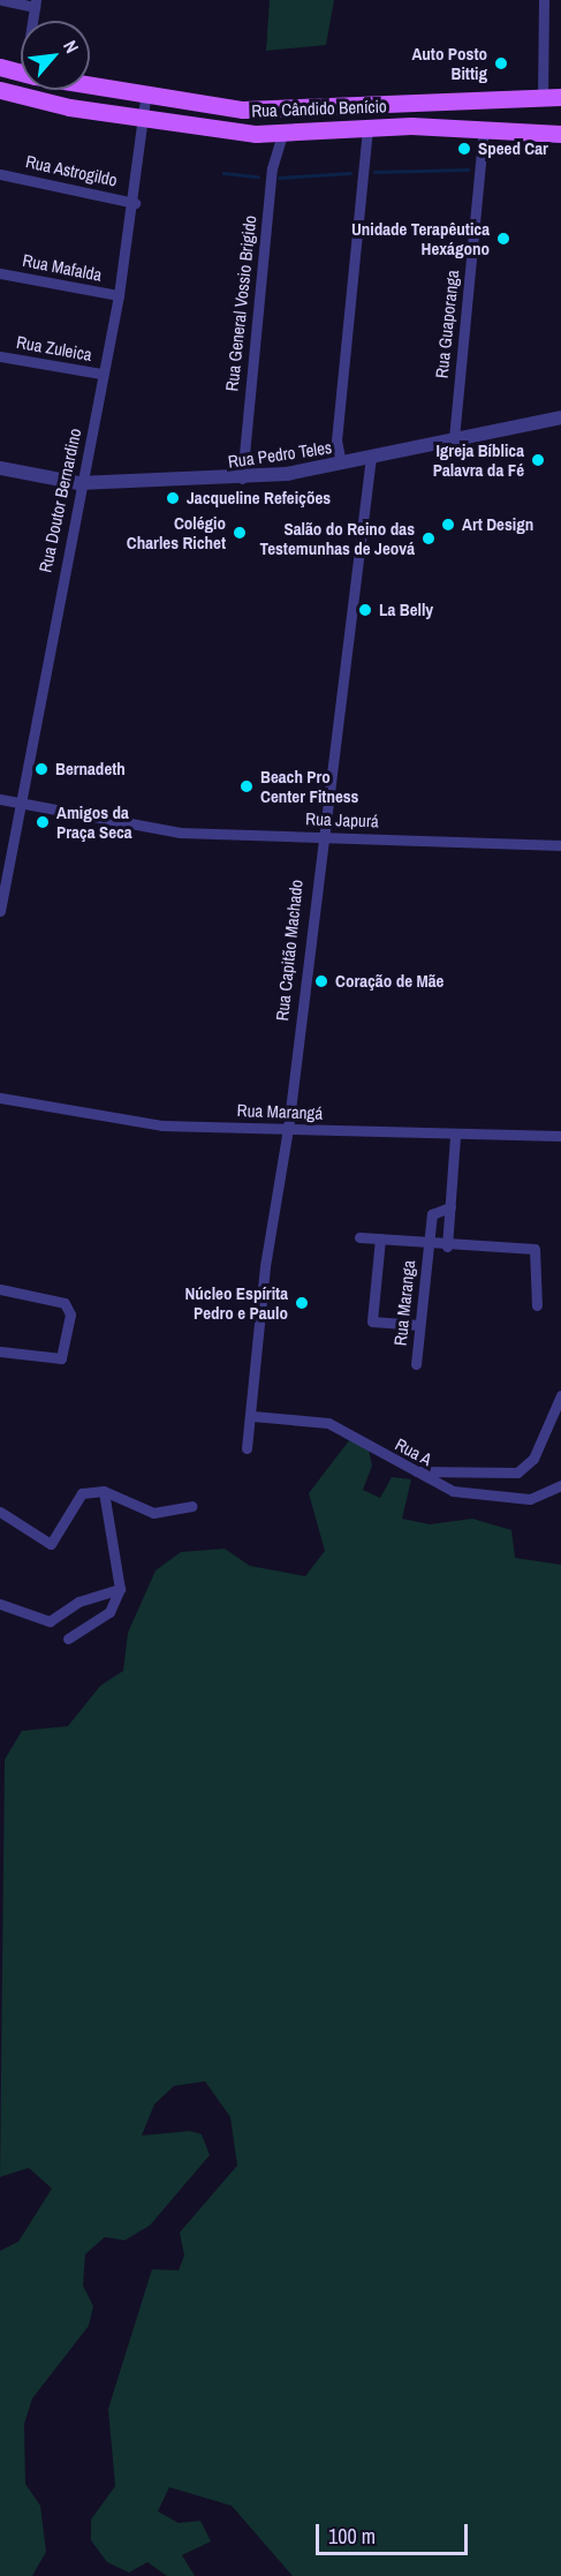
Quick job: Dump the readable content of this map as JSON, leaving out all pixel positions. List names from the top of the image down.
{
  "streets": {
    "main road": ["Rua Cândido Benício"],
    "street": [
      "Rua Astrogildo",
      "Rua Mafalda",
      "Rua General Vossio Brigido",
      "Rua Guaporanga",
      "Rua Zuleica",
      "Rua Pedro Teles",
      "Rua Doutor Bernardino",
      "Rua Japurá",
      "Rua Capitão Machado",
      "Rua Marangá",
      "Rua Maranga",
      "Rua A"
    ]
  },
  "crossings": [
    ["Rua Cândido Benício", "Rua General Vossio Brigido"],
    ["Rua Cândido Benício", "Rua Guaporanga"],
    ["Rua Cândido Benício", "Rua Doutor Bernardino"],
    ["Rua Astrogildo", "Rua Doutor Bernardino"],
    ["Rua Mafalda", "Rua Doutor Bernardino"],
    ["Rua General Vossio Brigido", "Rua Pedro Teles"],
    ["Rua Guaporanga", "Rua Pedro Teles"],
    ["Rua Zuleica", "Rua Doutor Bernardino"],
    ["Rua Pedro Teles", "Rua Doutor Bernardino"],
    ["Rua Pedro Teles", "Rua Capitão Machado"],
    ["Rua Doutor Bernardino", "Rua Japurá"],
    ["Rua Japurá", "Rua Capitão Machado"],
    ["Rua Capitão Machado", "Rua Marangá"],
    ["Rua Capitão Machado", "Rua A"]
  ],
  "places": [
    "Auto Posto Bittig",
    "Speed Car",
    "Unidade Terapêutica Hexágono",
    "Igreja Bíblica Palavra da Fé",
    "Jacqueline Refeições",
    "Art Design",
    "Colégio Charles Richet",
    "Salão do Reino das Testemunhas de Jeová",
    "La Belly",
    "Bernadeth",
    "Beach Pro Center Fitness",
    "Amigos da Praça Seca",
    "Coração de Mãe",
    "Núcleo Espírita Pedro e Paulo"
  ],
  "scale_bar": "100 m",
  "north": "top right"
}
